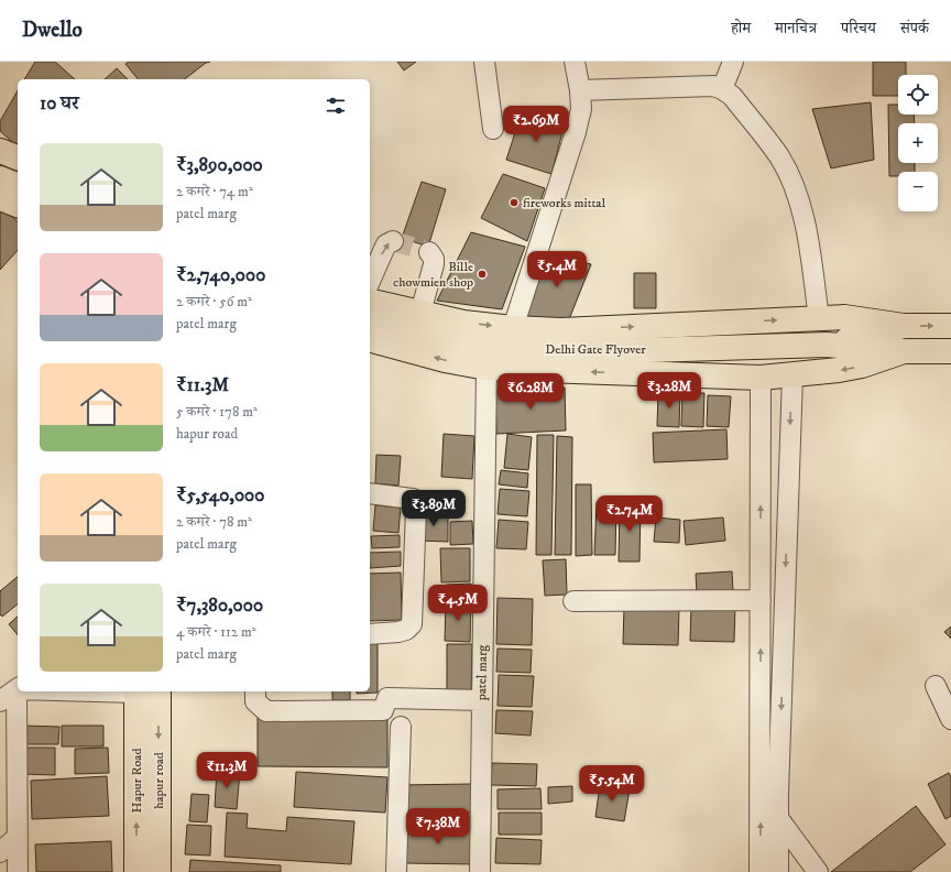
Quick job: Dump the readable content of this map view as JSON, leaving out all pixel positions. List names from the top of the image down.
{
  "streets": {
    "main road": ["Delhi Gate Flyover", "Hapur Road", "hapur road"],
    "street": ["patel marg"]
  },
  "one_way": ["Hapur Road", "hapur road"],
  "places": ["fireworks mittal", "Bille chowmien shop"],
  "page": {
    "header": "Dwello",
    "nav": [
      "होम",
      "मानचित्र",
      "परिचय",
      "संपर्क"
    ],
    "map_buttons": ["+", "−"],
    "heading": "10 घर",
    "price": [
      "₹2.69M",
      "₹5.4M",
      "₹3.28M",
      "₹6.28M",
      "₹3.89M",
      "₹2.74M",
      "₹4.5M",
      "₹11.3M",
      "₹5.54M",
      "₹7.38M"
    ],
    "list": [
      {
        "name": "₹3,890,000",
        "note": "2 कमरे · 74 m² · patel marg"
      },
      {
        "name": "₹2,740,000",
        "note": "2 कमरे · 56 m² · patel marg"
      },
      {
        "name": "₹11.3M",
        "note": "5 कमरे · 178 m² · hapur road"
      },
      {
        "name": "₹5,540,000",
        "note": "2 कमरे · 78 m² · patel marg"
      },
      {
        "name": "₹7,380,000",
        "note": "4 कमरे · 112 m² · patel marg"
      }
    ]
  }
}
